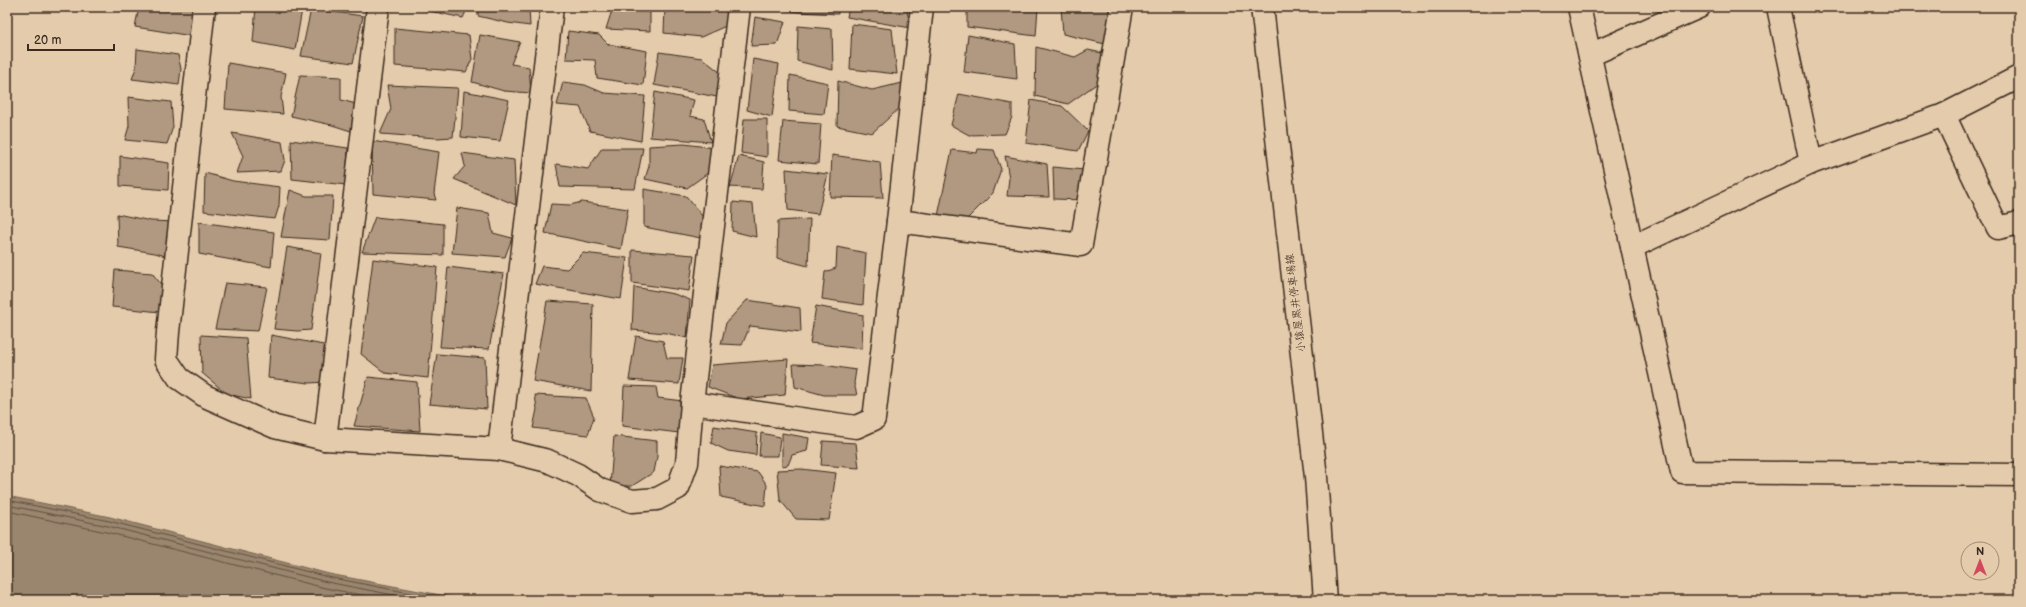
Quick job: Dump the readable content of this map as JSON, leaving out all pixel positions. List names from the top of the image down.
{
  "streets": {
    "street": ["小猿屋黒井停車場線"]
  },
  "scale_bar": "20 m",
  "north": "top"
}
